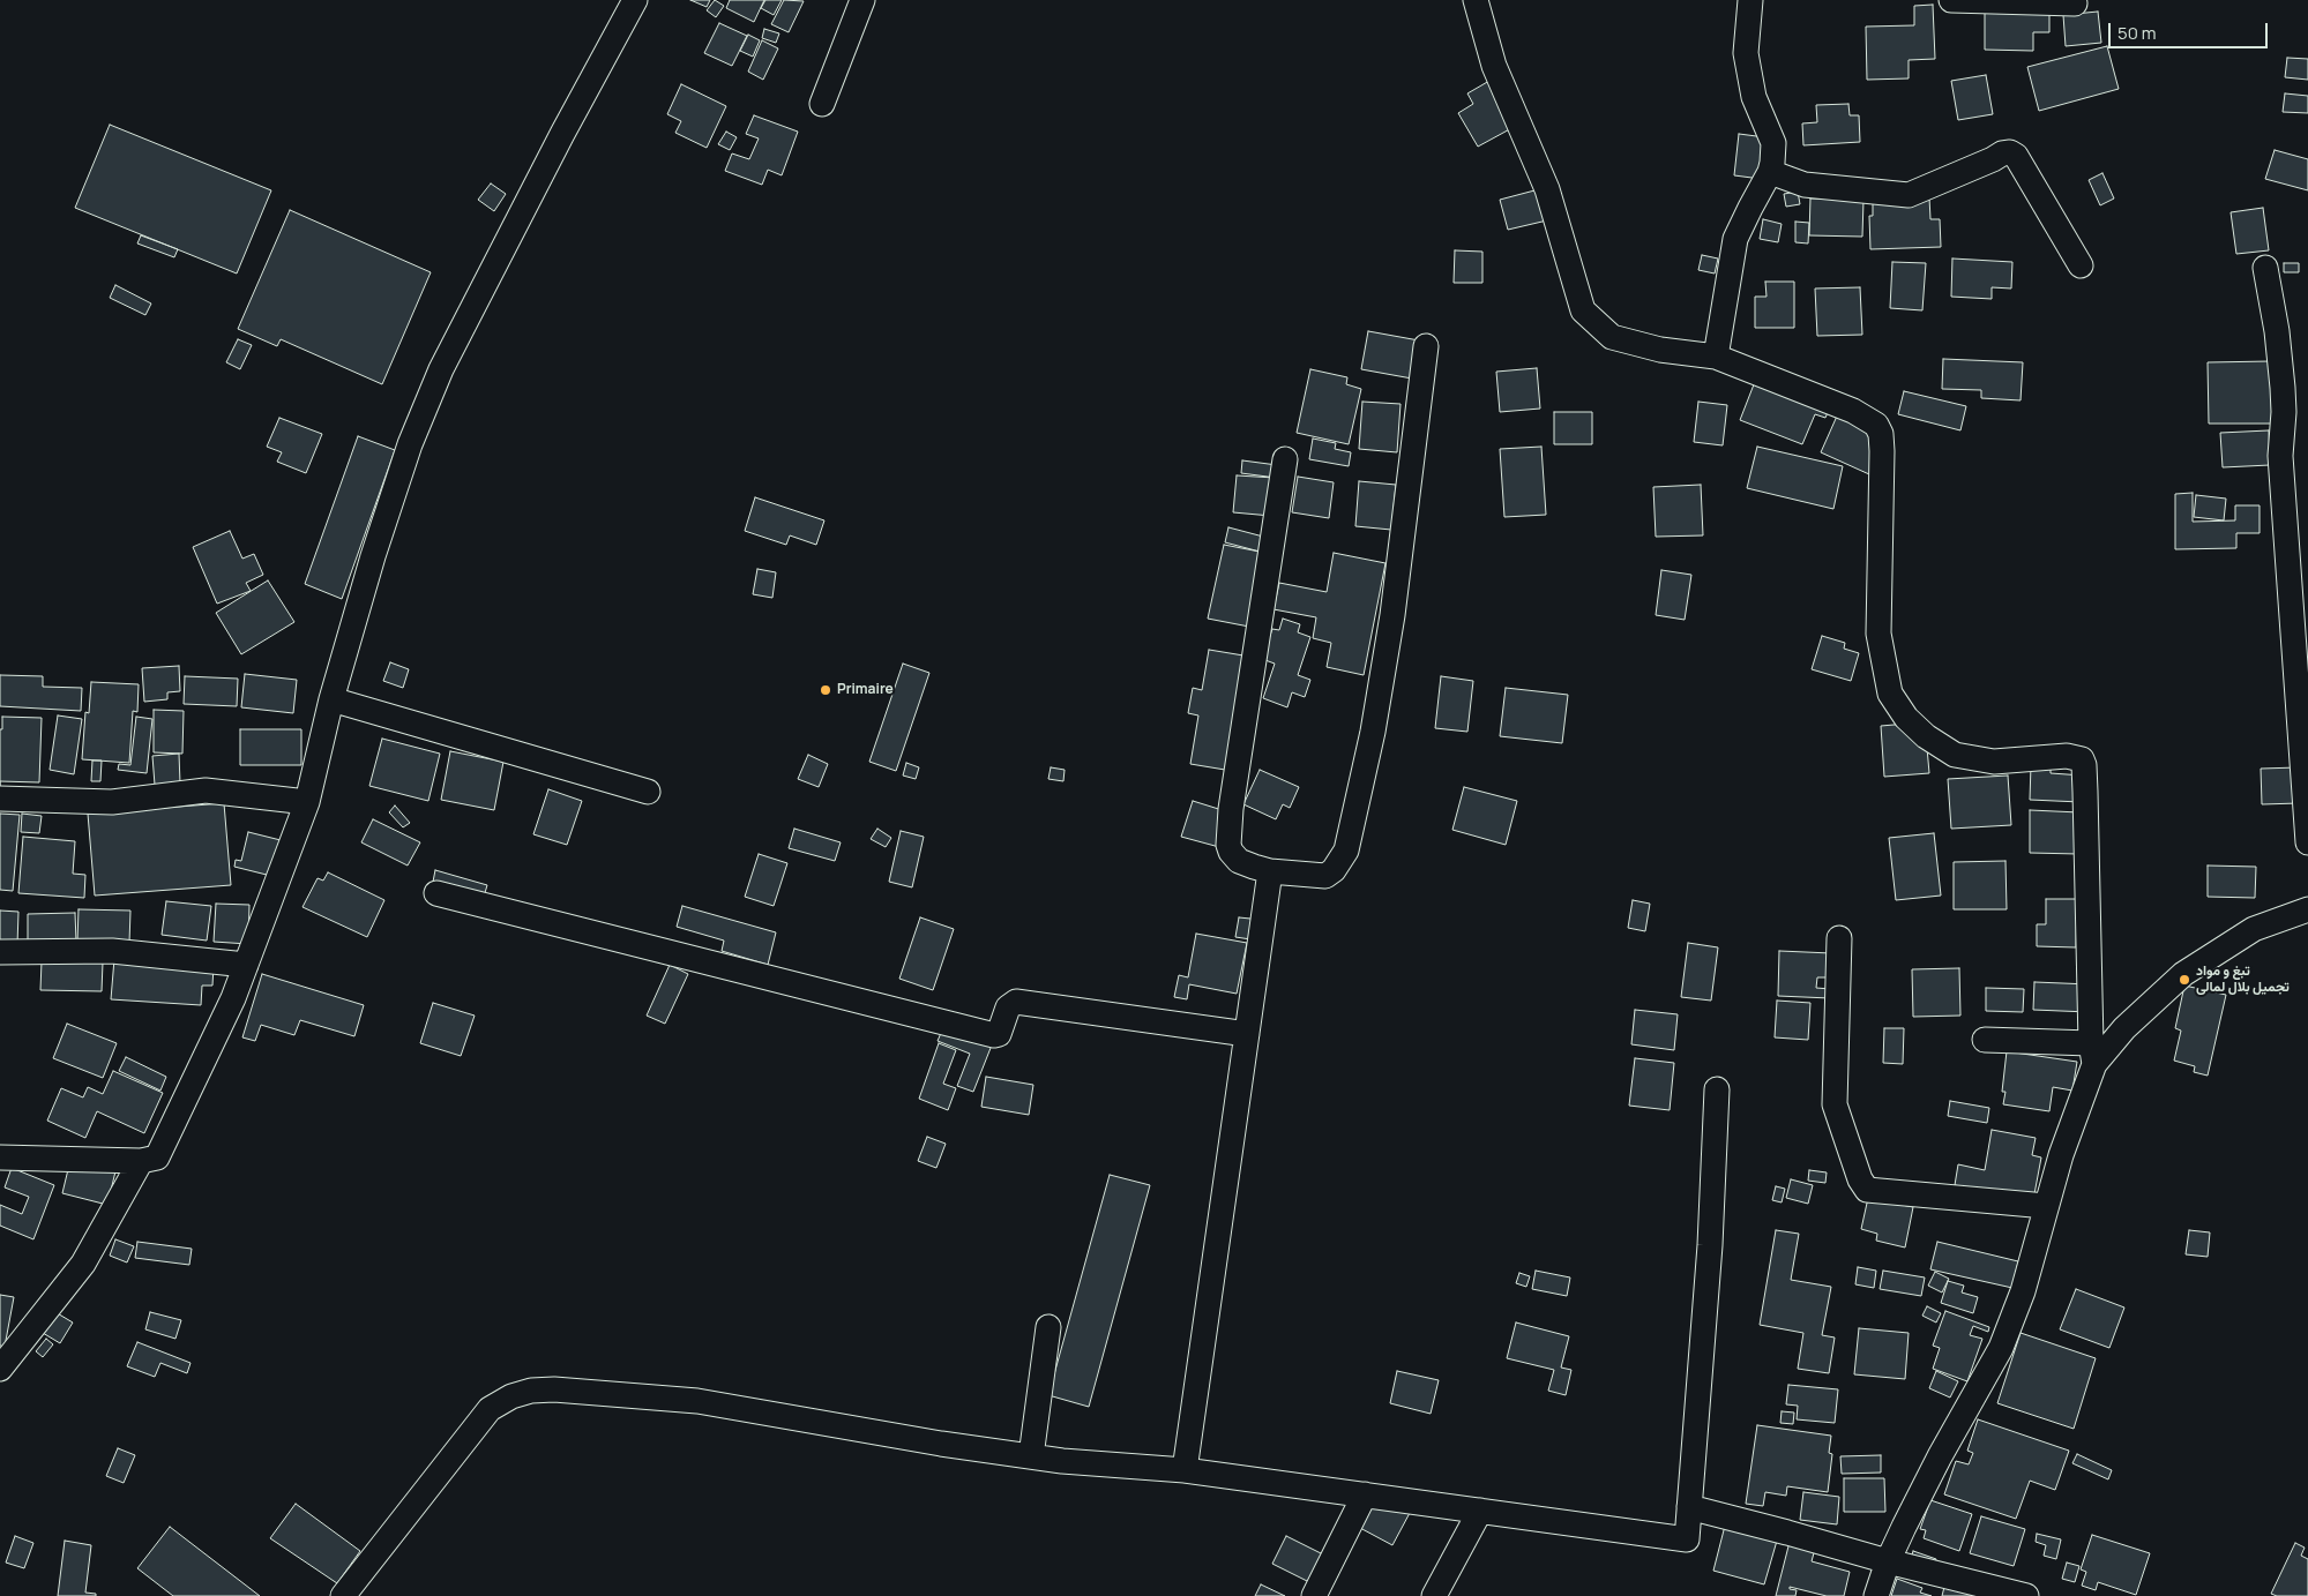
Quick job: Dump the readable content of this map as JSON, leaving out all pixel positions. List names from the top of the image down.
{
  "places": ["Primaire", "تبغ و مواد تجميل بلال لمالى"],
  "scale_bar": "50 m"
}
